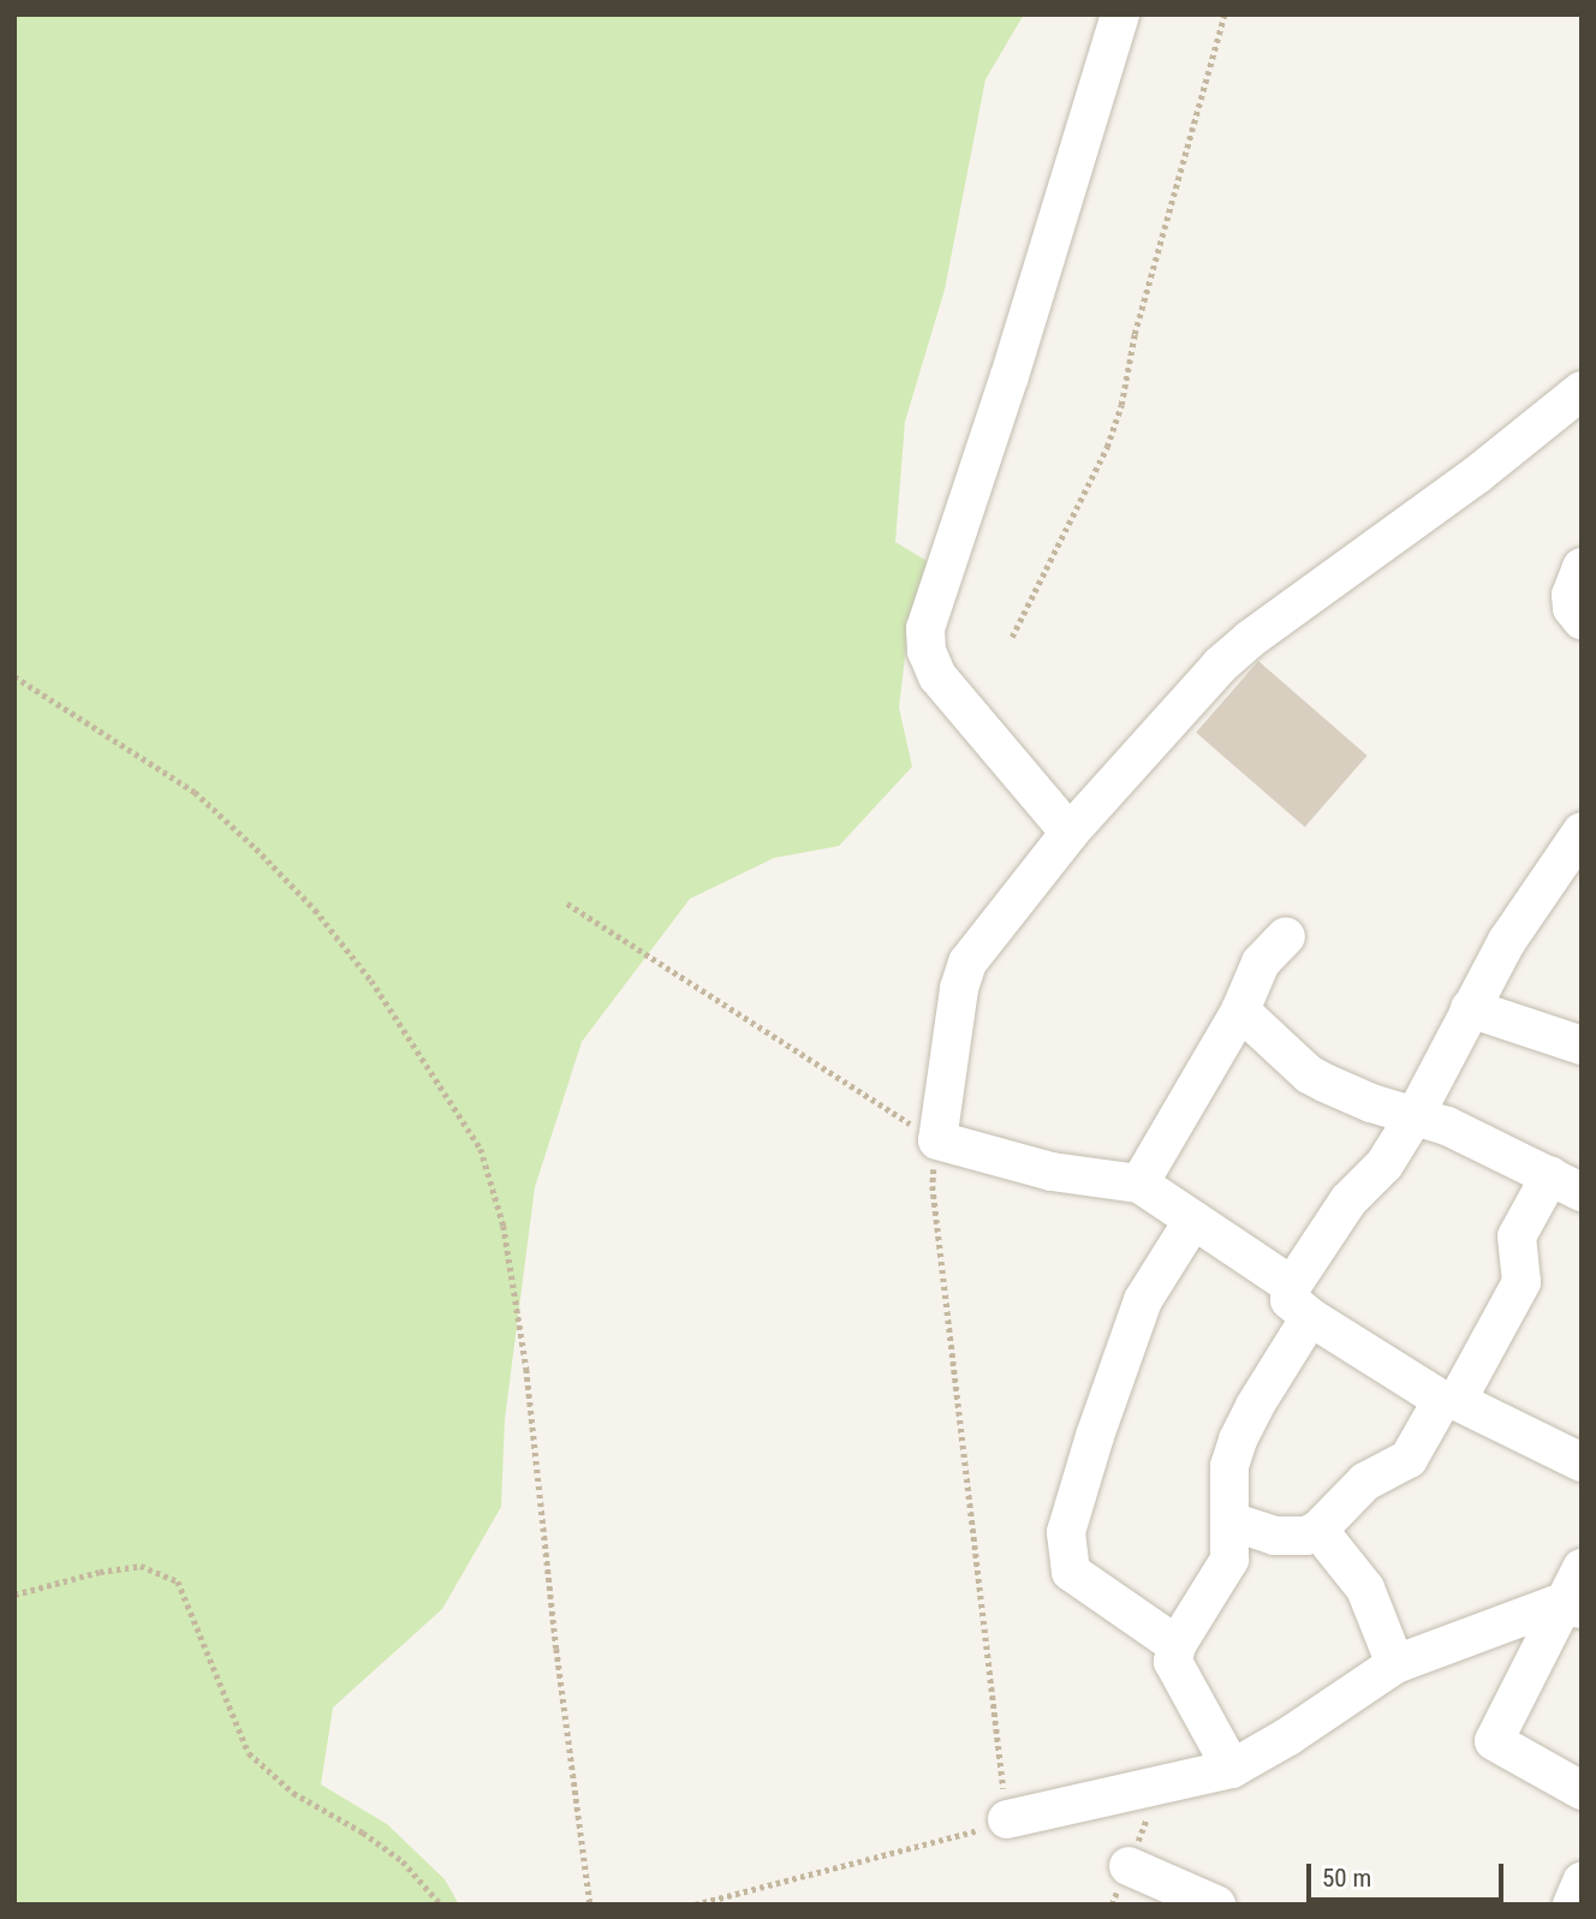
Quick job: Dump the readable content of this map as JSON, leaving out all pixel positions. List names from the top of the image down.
{
  "scale_bar": "50 m"
}
